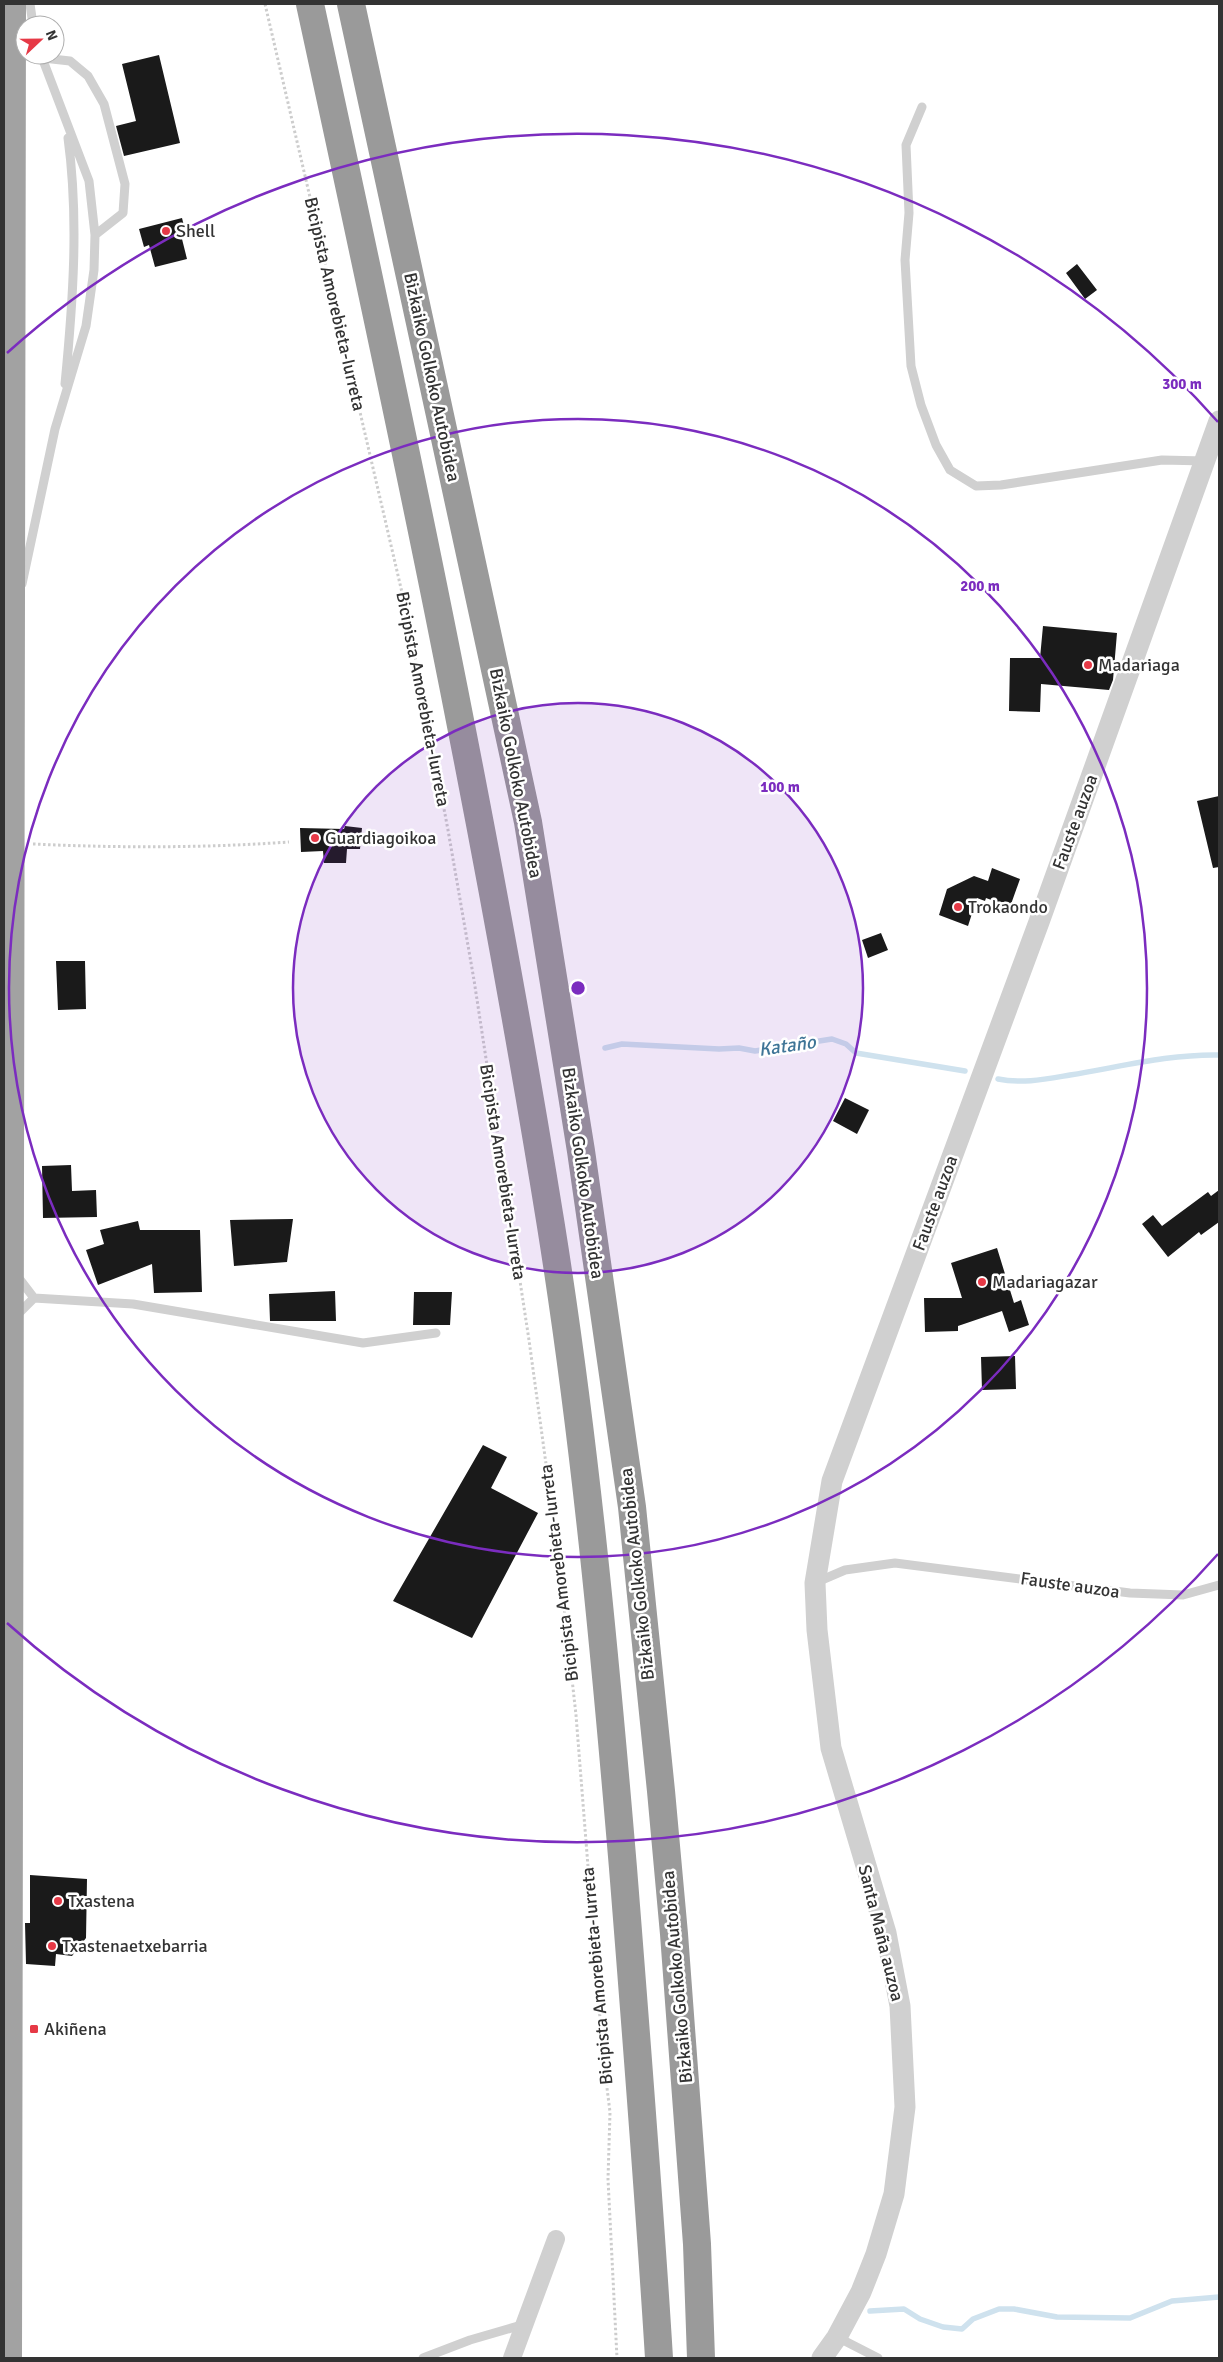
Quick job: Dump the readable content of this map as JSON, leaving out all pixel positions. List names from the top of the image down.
{
  "streets": {
    "highway": ["Bizkaiko Golkoko Autobidea"],
    "street": ["Fauste auzoa", "Santa Maña auzoa"],
    "path": ["Bicipista Amorebieta-Iurreta"]
  },
  "crossings": [
    ["Fauste auzoa", "Santa Maña auzoa"]
  ],
  "water": ["Kataño"],
  "places": {
    "other": [
      "Shell",
      "Madariaga",
      "Guardiagoikoa",
      "Trokaondo",
      "Madariagazar",
      "Txastena",
      "Txastenaetxebarria"
    ],
    "transit": ["Akiñena"]
  },
  "north": "right",
  "rings": ["300 m", "200 m", "100 m"]
}
